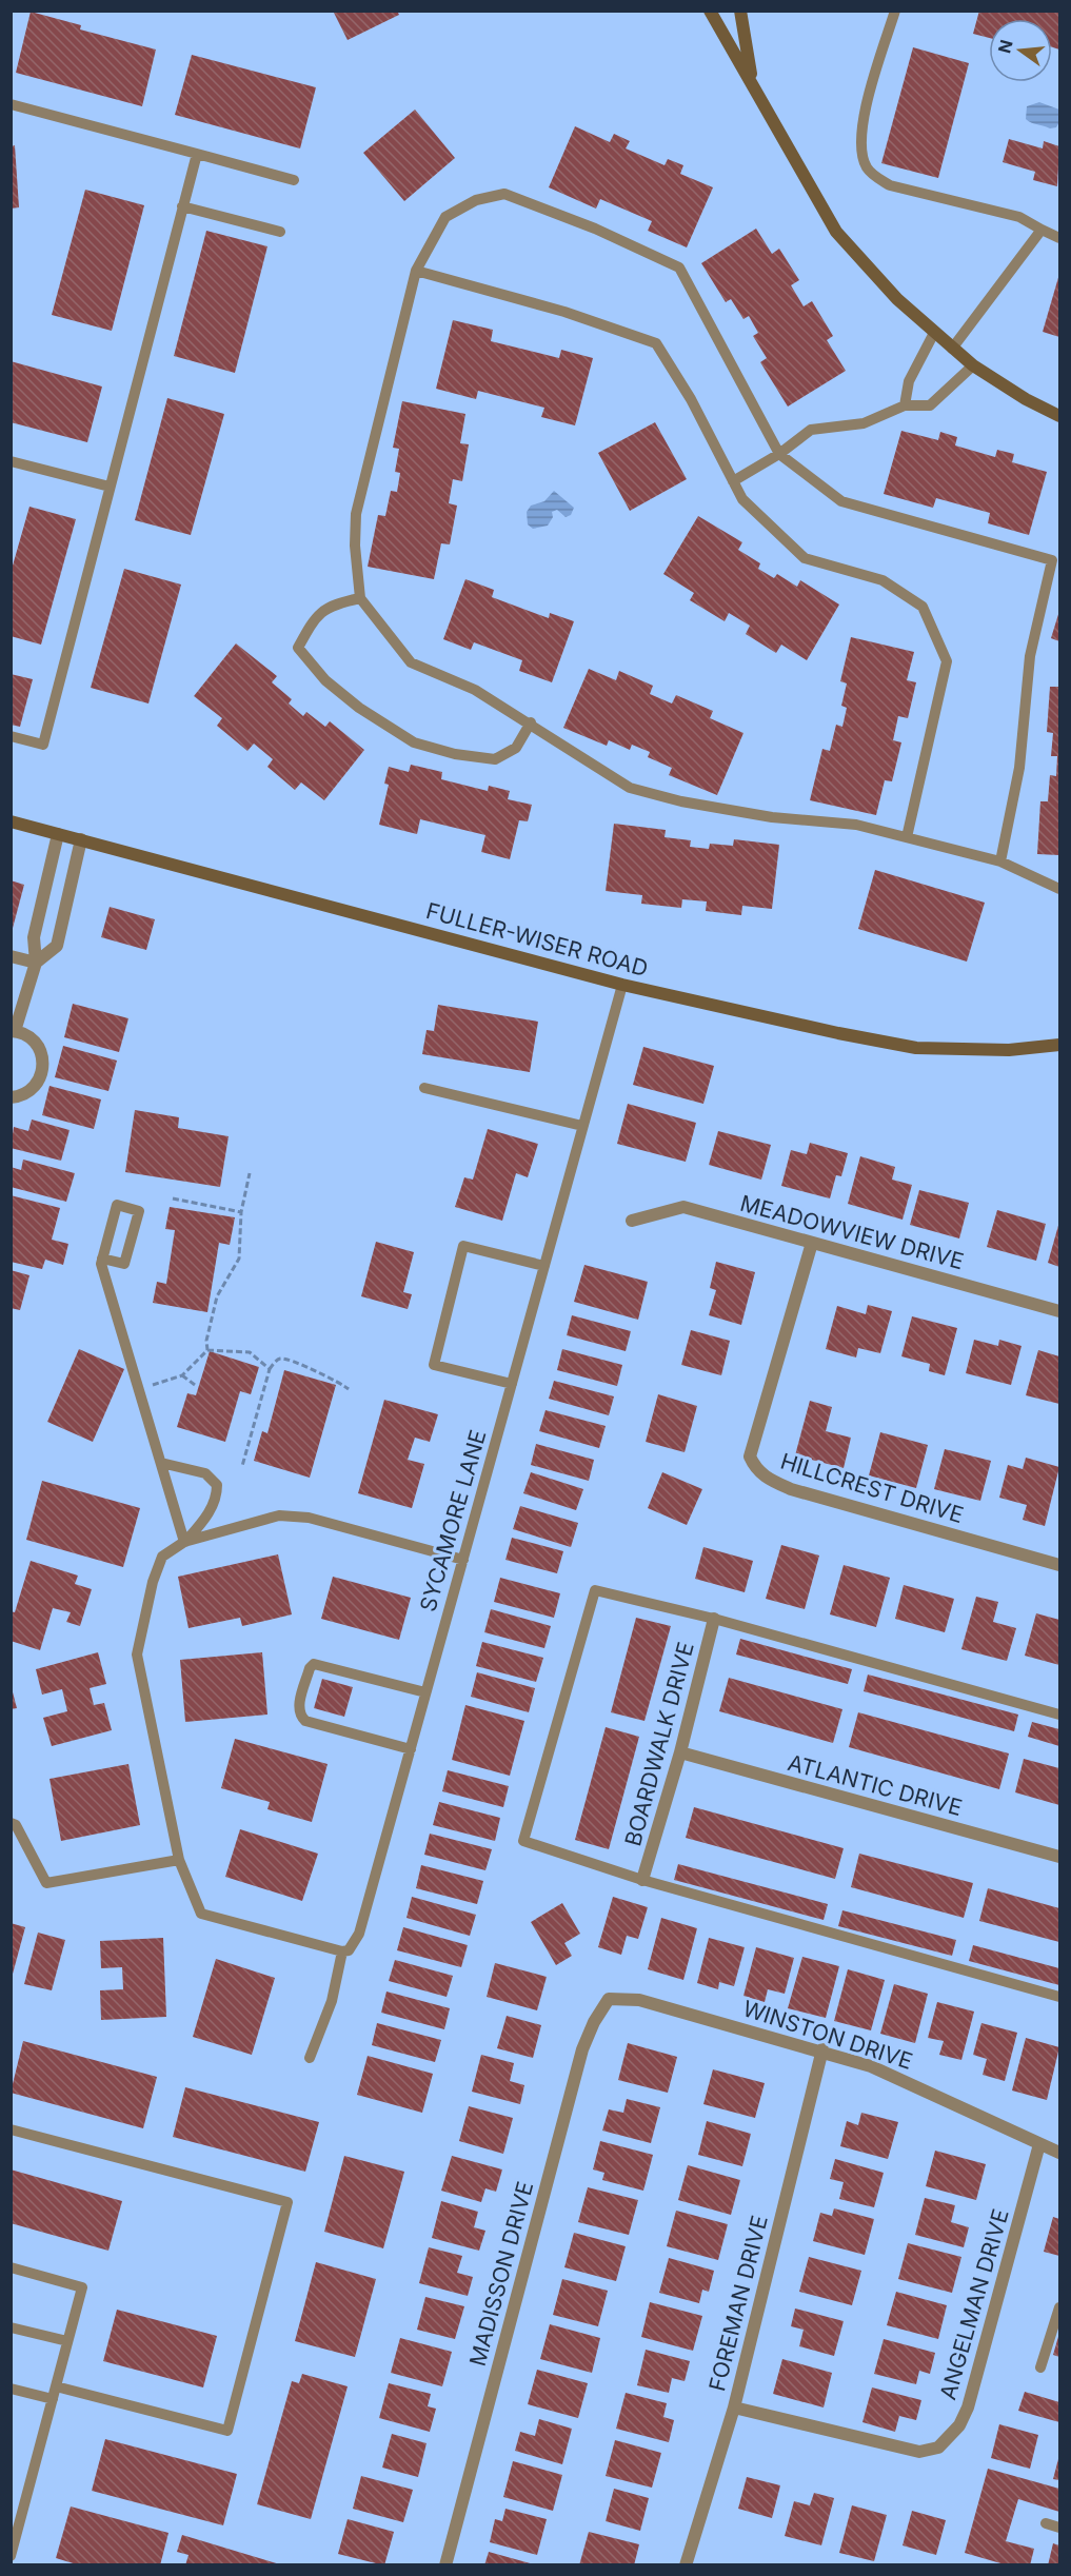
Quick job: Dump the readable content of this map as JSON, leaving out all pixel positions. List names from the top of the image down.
{
  "streets": {
    "street": [
      "FULLER-WISER ROAD",
      "MEADOWVIEW DRIVE",
      "HILLCREST DRIVE",
      "BOARDWALK DRIVE",
      "ATLANTIC DRIVE",
      "WINSTON DRIVE",
      "MADISSON DRIVE",
      "FOREMAN DRIVE",
      "ANGELMAN DRIVE"
    ],
    "lane": ["SYCAMORE LANE"]
  },
  "crossings": [
    ["FULLER-WISER ROAD", "SYCAMORE LANE"],
    ["MEADOWVIEW DRIVE", "HILLCREST DRIVE"],
    ["BOARDWALK DRIVE", "ATLANTIC DRIVE"],
    ["WINSTON DRIVE", "MADISSON DRIVE"],
    ["WINSTON DRIVE", "FOREMAN DRIVE"],
    ["WINSTON DRIVE", "ANGELMAN DRIVE"],
    ["FOREMAN DRIVE", "ANGELMAN DRIVE"]
  ],
  "north": "left"
}
